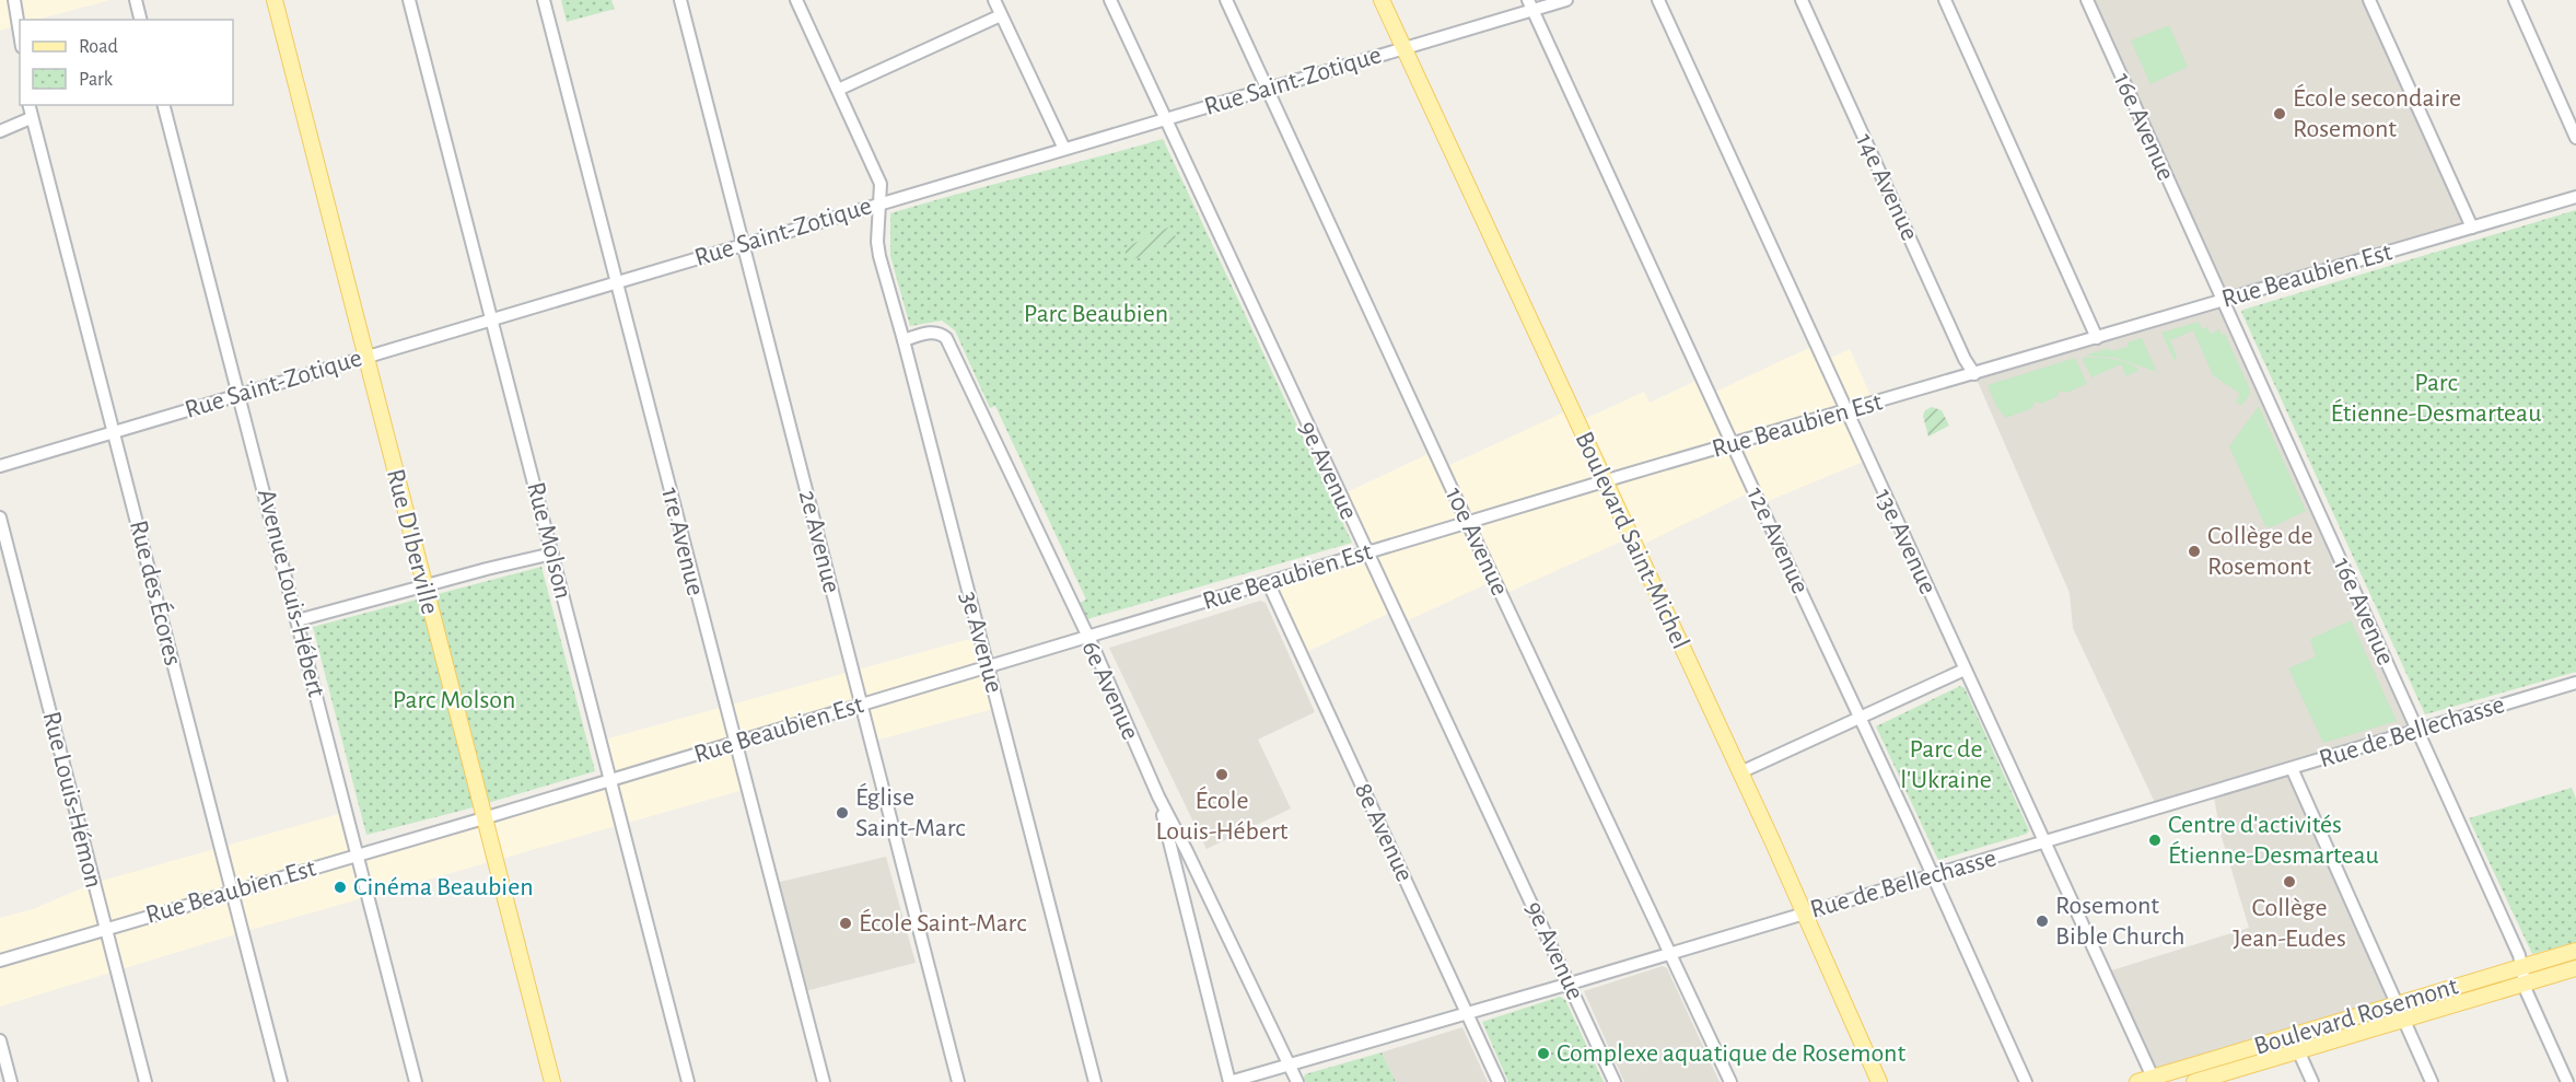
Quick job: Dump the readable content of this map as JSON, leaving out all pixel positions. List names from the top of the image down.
{
  "streets": {
    "main road": ["Boulevard Saint-Michel", "Rue D'Iberville", "Boulevard Rosemont"],
    "street": [
      "Rue Saint-Zotique",
      "16e Avenue",
      "14e Avenue",
      "Rue Beaubien Est",
      "9e Avenue",
      "Rue Molson",
      "12e Avenue",
      "1re Avenue",
      "2e Avenue",
      "10e Avenue",
      "13e Avenue",
      "Rue des Écores",
      "Avenue Louis-Hébert",
      "3e Avenue",
      "6e Avenue",
      "Rue de Bellechasse",
      "Rue Louis-Hémon",
      "8e Avenue"
    ]
  },
  "crossings": [
    ["Rue Saint-Zotique", "9e Avenue"],
    ["Rue Saint-Zotique", "Rue Molson"],
    ["Rue Saint-Zotique", "Boulevard Saint-Michel"],
    ["Rue Saint-Zotique", "12e Avenue"],
    ["Rue Saint-Zotique", "Rue D'Iberville"],
    ["Rue Saint-Zotique", "1re Avenue"],
    ["Rue Saint-Zotique", "2e Avenue"],
    ["Rue Saint-Zotique", "10e Avenue"],
    ["Rue Saint-Zotique", "Rue des Écores"],
    ["Rue Saint-Zotique", "Avenue Louis-Hébert"],
    ["Rue Saint-Zotique", "3e Avenue"],
    ["16e Avenue", "Rue Beaubien Est"],
    ["16e Avenue", "Rue de Bellechasse"],
    ["16e Avenue", "Boulevard Rosemont"],
    ["14e Avenue", "Rue Beaubien Est"],
    ["Rue Beaubien Est", "9e Avenue"],
    ["Rue Beaubien Est", "Rue Molson"],
    ["Rue Beaubien Est", "Boulevard Saint-Michel"],
    ["Rue Beaubien Est", "12e Avenue"],
    ["Rue Beaubien Est", "Rue D'Iberville"],
    ["Rue Beaubien Est", "1re Avenue"],
    ["Rue Beaubien Est", "2e Avenue"],
    ["Rue Beaubien Est", "10e Avenue"],
    ["Rue Beaubien Est", "13e Avenue"],
    ["Rue Beaubien Est", "Rue des Écores"],
    ["Rue Beaubien Est", "Avenue Louis-Hébert"],
    ["Rue Beaubien Est", "3e Avenue"],
    ["Rue Beaubien Est", "6e Avenue"],
    ["Rue Beaubien Est", "Rue Louis-Hémon"],
    ["Rue Beaubien Est", "8e Avenue"],
    ["9e Avenue", "Rue de Bellechasse"],
    ["Boulevard Saint-Michel", "Rue de Bellechasse"],
    ["12e Avenue", "Rue de Bellechasse"],
    ["10e Avenue", "Rue de Bellechasse"],
    ["13e Avenue", "Rue de Bellechasse"],
    ["13e Avenue", "Boulevard Rosemont"],
    ["3e Avenue", "6e Avenue"],
    ["6e Avenue", "Rue de Bellechasse"],
    ["Rue de Bellechasse", "8e Avenue"]
  ],
  "parks": [
    "Parc Beaubien",
    "Parc Étienne-Desmarteau",
    "Parc Molson",
    "Parc de l'Ukraine"
  ],
  "places": [
    "École secondaire Rosemont",
    "Collège de Rosemont",
    "École Louis-Hébert",
    "Église Saint-Marc",
    "Centre d'activités Étienne-Desmarteau",
    "Collège Jean-Eudes",
    "Cinéma Beaubien",
    "Rosemont Bible Church",
    "École Saint-Marc",
    "Complexe aquatique de Rosemont"
  ],
  "legend": ["Road", "Park"]
}
